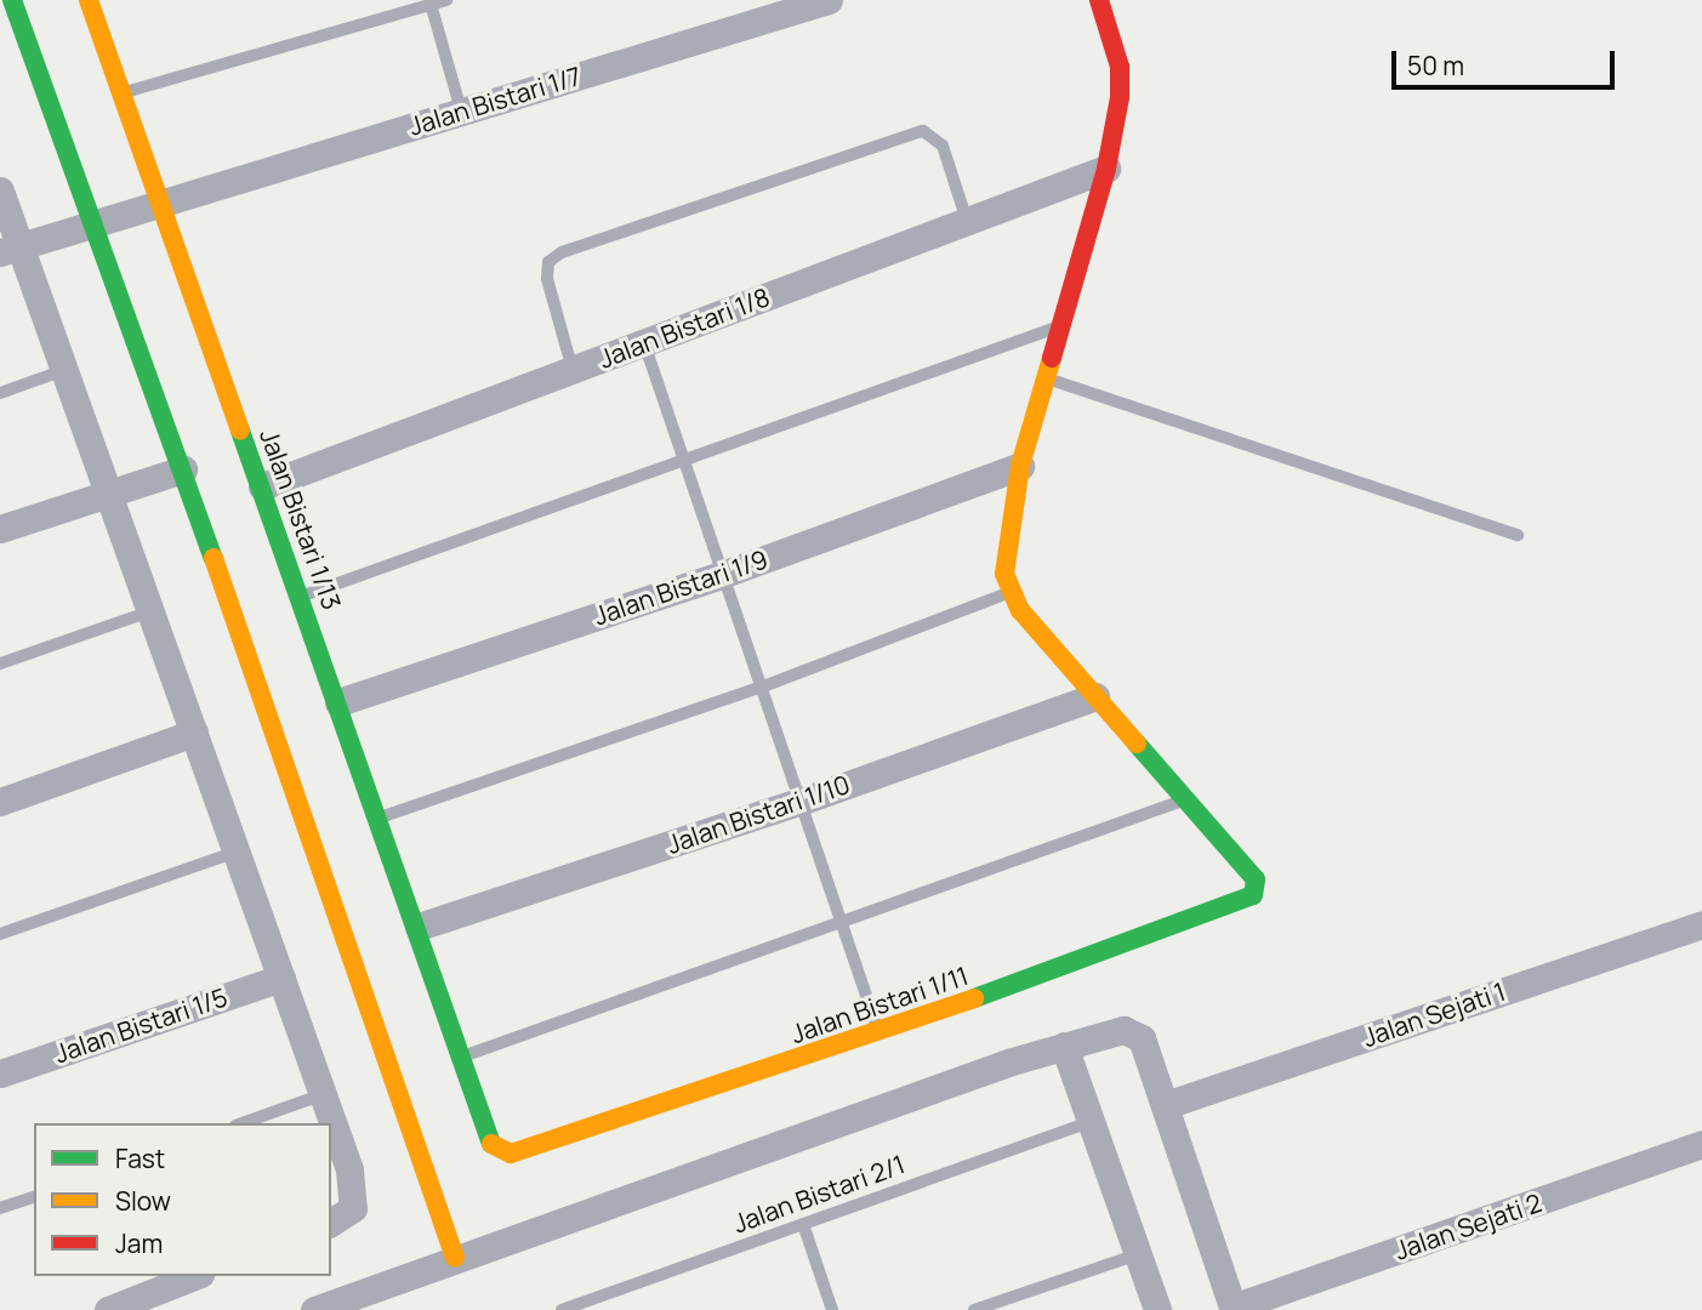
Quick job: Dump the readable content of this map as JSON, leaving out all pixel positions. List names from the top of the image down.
{
  "streets": {
    "street": [
      "Jalan Bistari 1/7",
      "Jalan Bistari 1/8",
      "Jalan Bistari 1/13",
      "Jalan Bistari 1/9",
      "Jalan Bistari 1/10",
      "Jalan Bistari 1/11",
      "Jalan Sejati 1",
      "Jalan Bistari 1/5",
      "Jalan Sejati 2"
    ],
    "lane": ["Jalan Bistari 2/1"]
  },
  "crossings": [
    ["Jalan Bistari 1/7", "Jalan Bistari 1/13"],
    ["Jalan Bistari 1/8", "Jalan Bistari 1/13"],
    ["Jalan Bistari 1/13", "Jalan Bistari 1/9"],
    ["Jalan Bistari 1/13", "Jalan Bistari 1/10"],
    ["Jalan Bistari 1/13", "Jalan Bistari 1/11"]
  ],
  "legend": ["Fast", "Slow", "Jam"],
  "scale_bar": "50 m"
}
